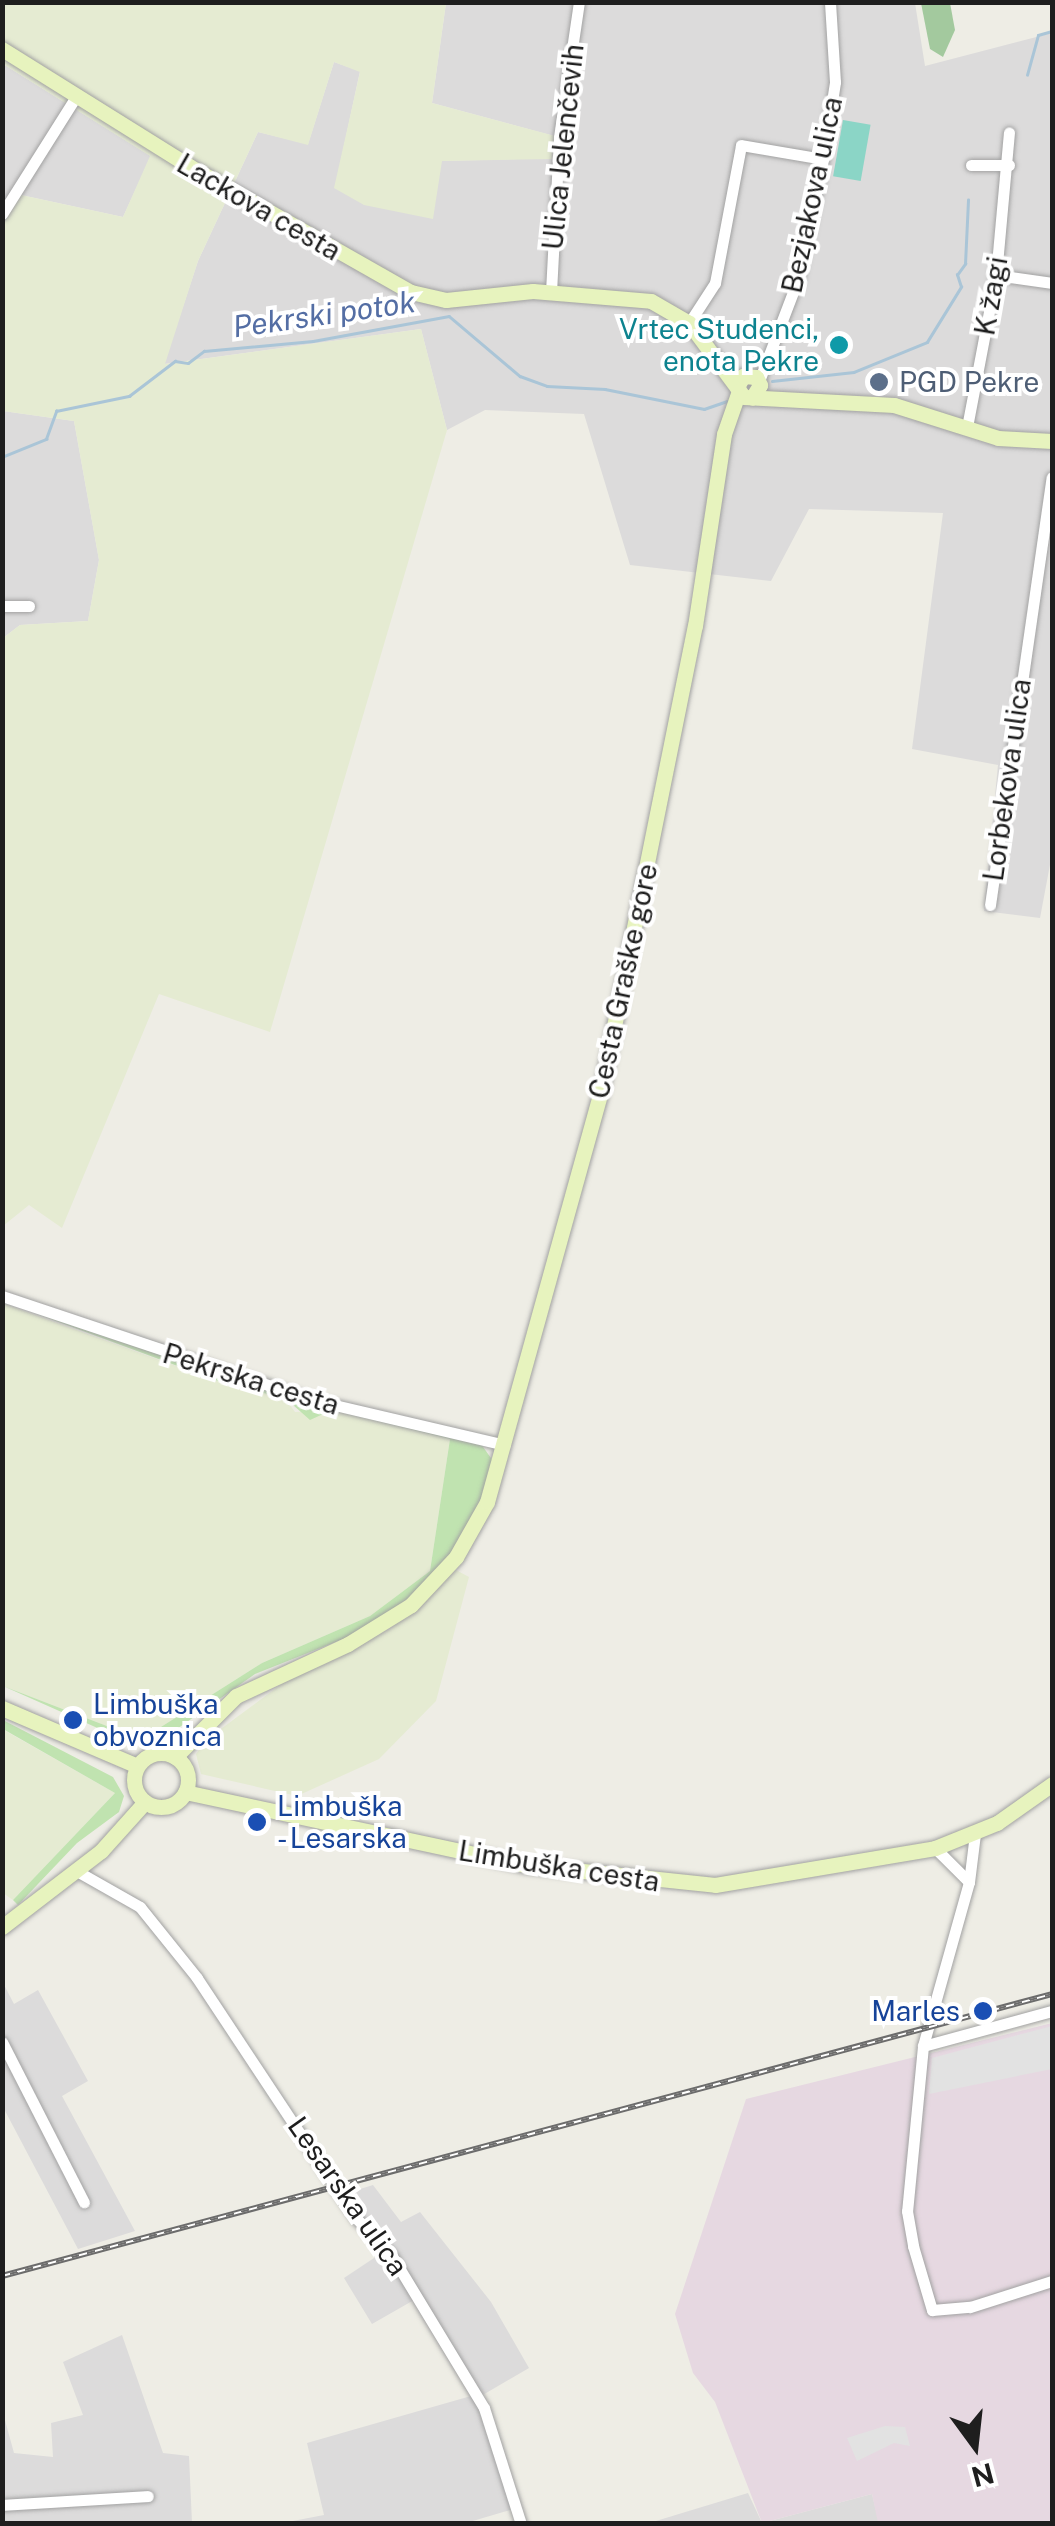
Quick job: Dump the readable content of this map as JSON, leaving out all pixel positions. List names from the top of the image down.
{
  "streets": {
    "street": [
      "Ulica Jelenčevih",
      "Bezjakova ulica",
      "Lackova cesta",
      "K žagi",
      "Lorbekova ulica",
      "Cesta Graške gore",
      "Pekrska cesta",
      "Limbuška cesta",
      "Lesarska ulica"
    ]
  },
  "crossings": [
    ["Ulica Jelenčevih", "Lackova cesta"],
    ["Bezjakova ulica", "Lackova cesta"],
    ["Bezjakova ulica", "Cesta Graške gore"],
    ["Lackova cesta", "Cesta Graške gore"],
    ["Cesta Graške gore", "Pekrska cesta"],
    ["Cesta Graške gore", "Limbuška cesta"]
  ],
  "water": ["Pekrski potok"],
  "places": [
    "Vrtec Studenci, enota Pekre",
    "PGD Pekre",
    "Limbuška obvoznica",
    "Limbuška - Lesarska",
    "Marles"
  ],
  "north": "bottom"
}
